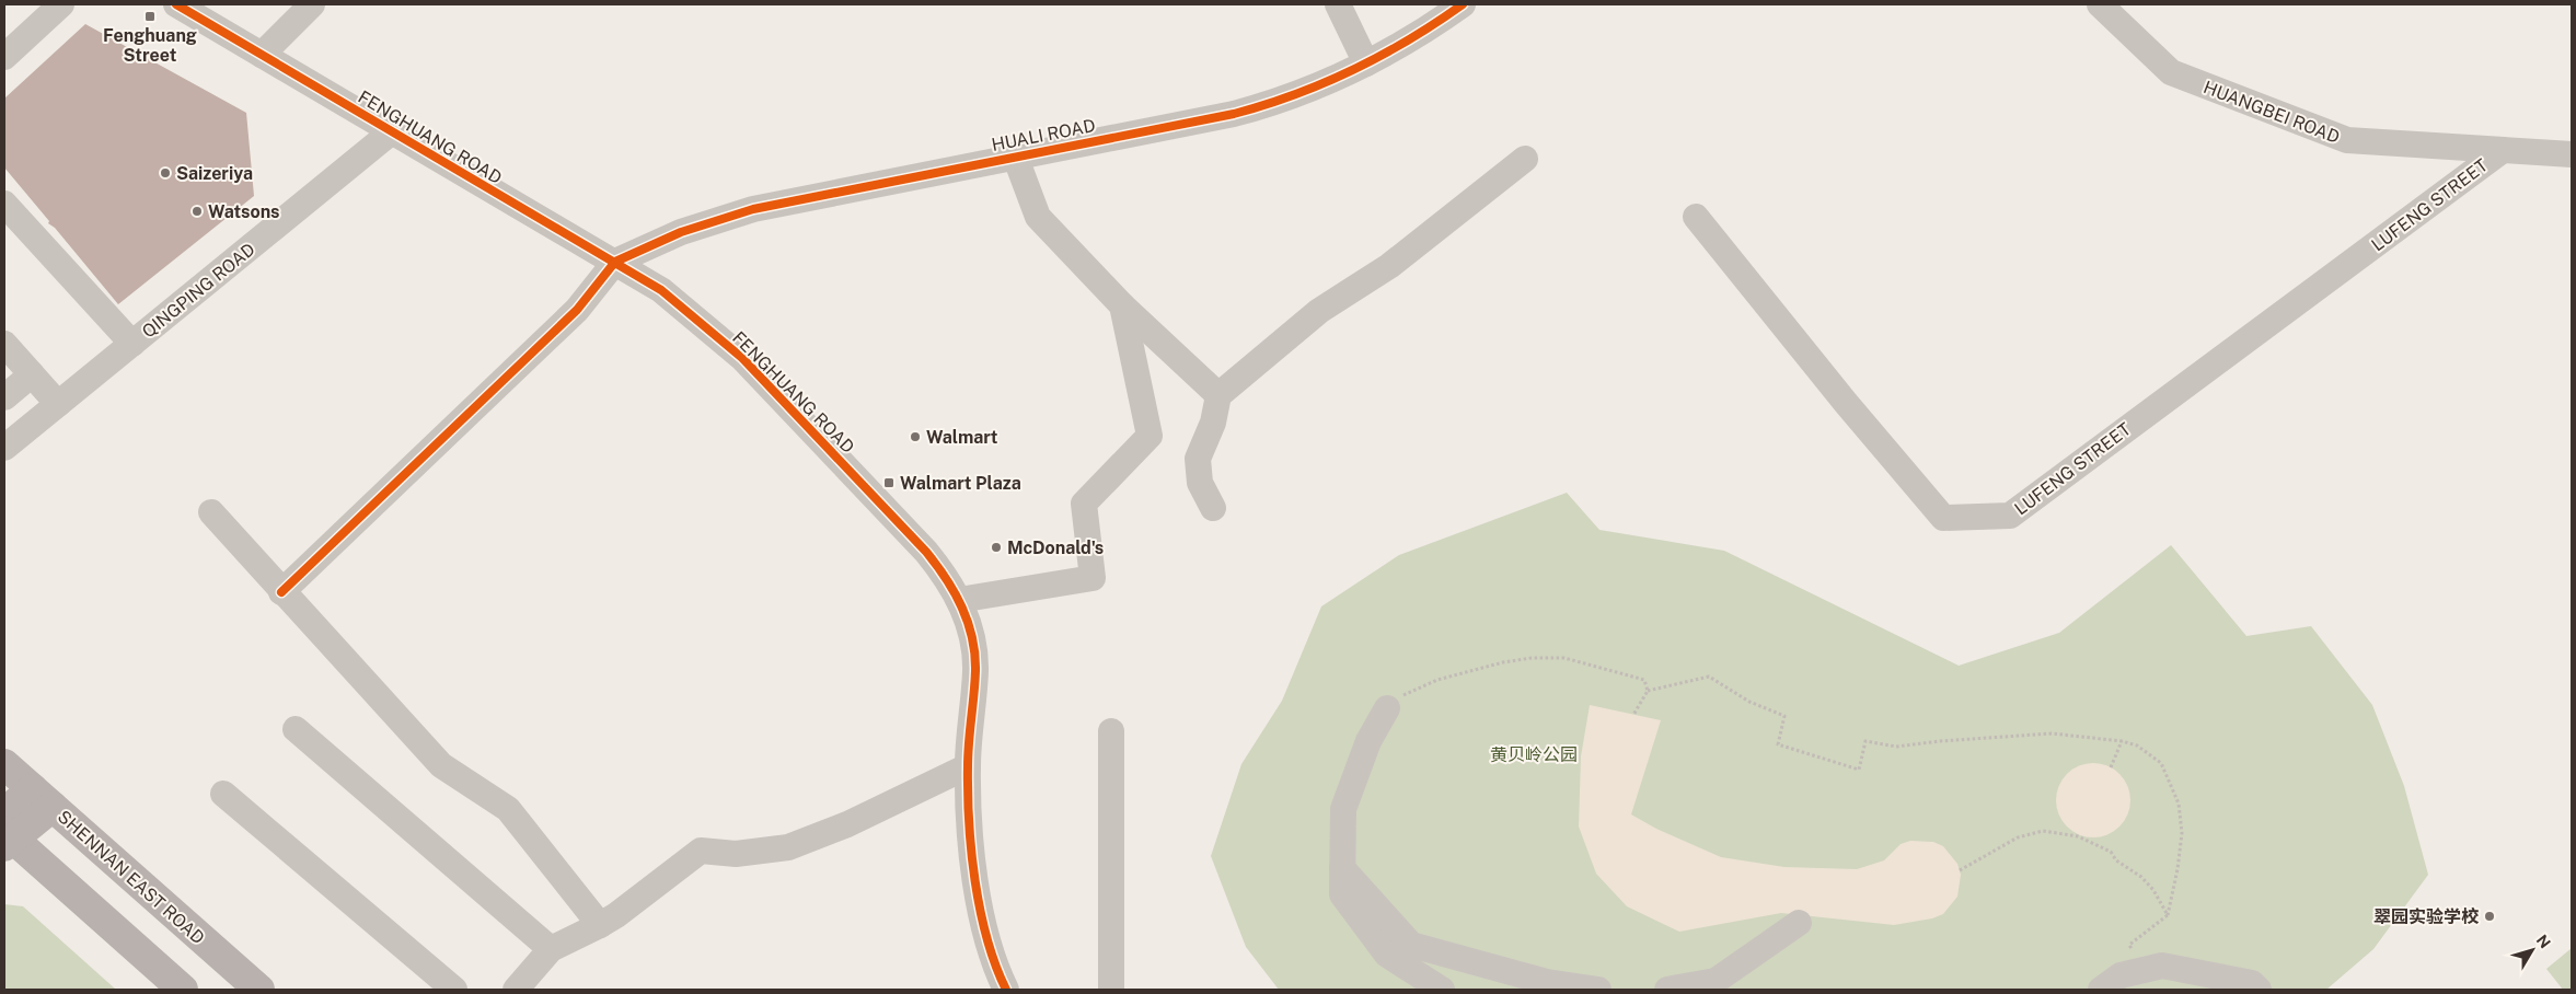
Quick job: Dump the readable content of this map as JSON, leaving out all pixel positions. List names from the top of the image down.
{
  "streets": {
    "main road": ["SHENNAN EAST ROAD"],
    "street": [
      "HUANGBEI ROAD",
      "HUALI ROAD",
      "FENGHUANG ROAD",
      "LUFENG STREET",
      "QINGPING ROAD"
    ]
  },
  "crossings": [
    ["HUANGBEI ROAD", "LUFENG STREET"],
    ["HUALI ROAD", "FENGHUANG ROAD"],
    ["FENGHUANG ROAD", "QINGPING ROAD"]
  ],
  "parks": ["黄贝岭公园"],
  "places": {
    "transit": ["Fenghuang Street", "Walmart Plaza"],
    "other": [
      "Saizeriya",
      "Watsons",
      "Walmart",
      "McDonald's",
      "翠园实验学校"
    ]
  },
  "north": "top right"
}
